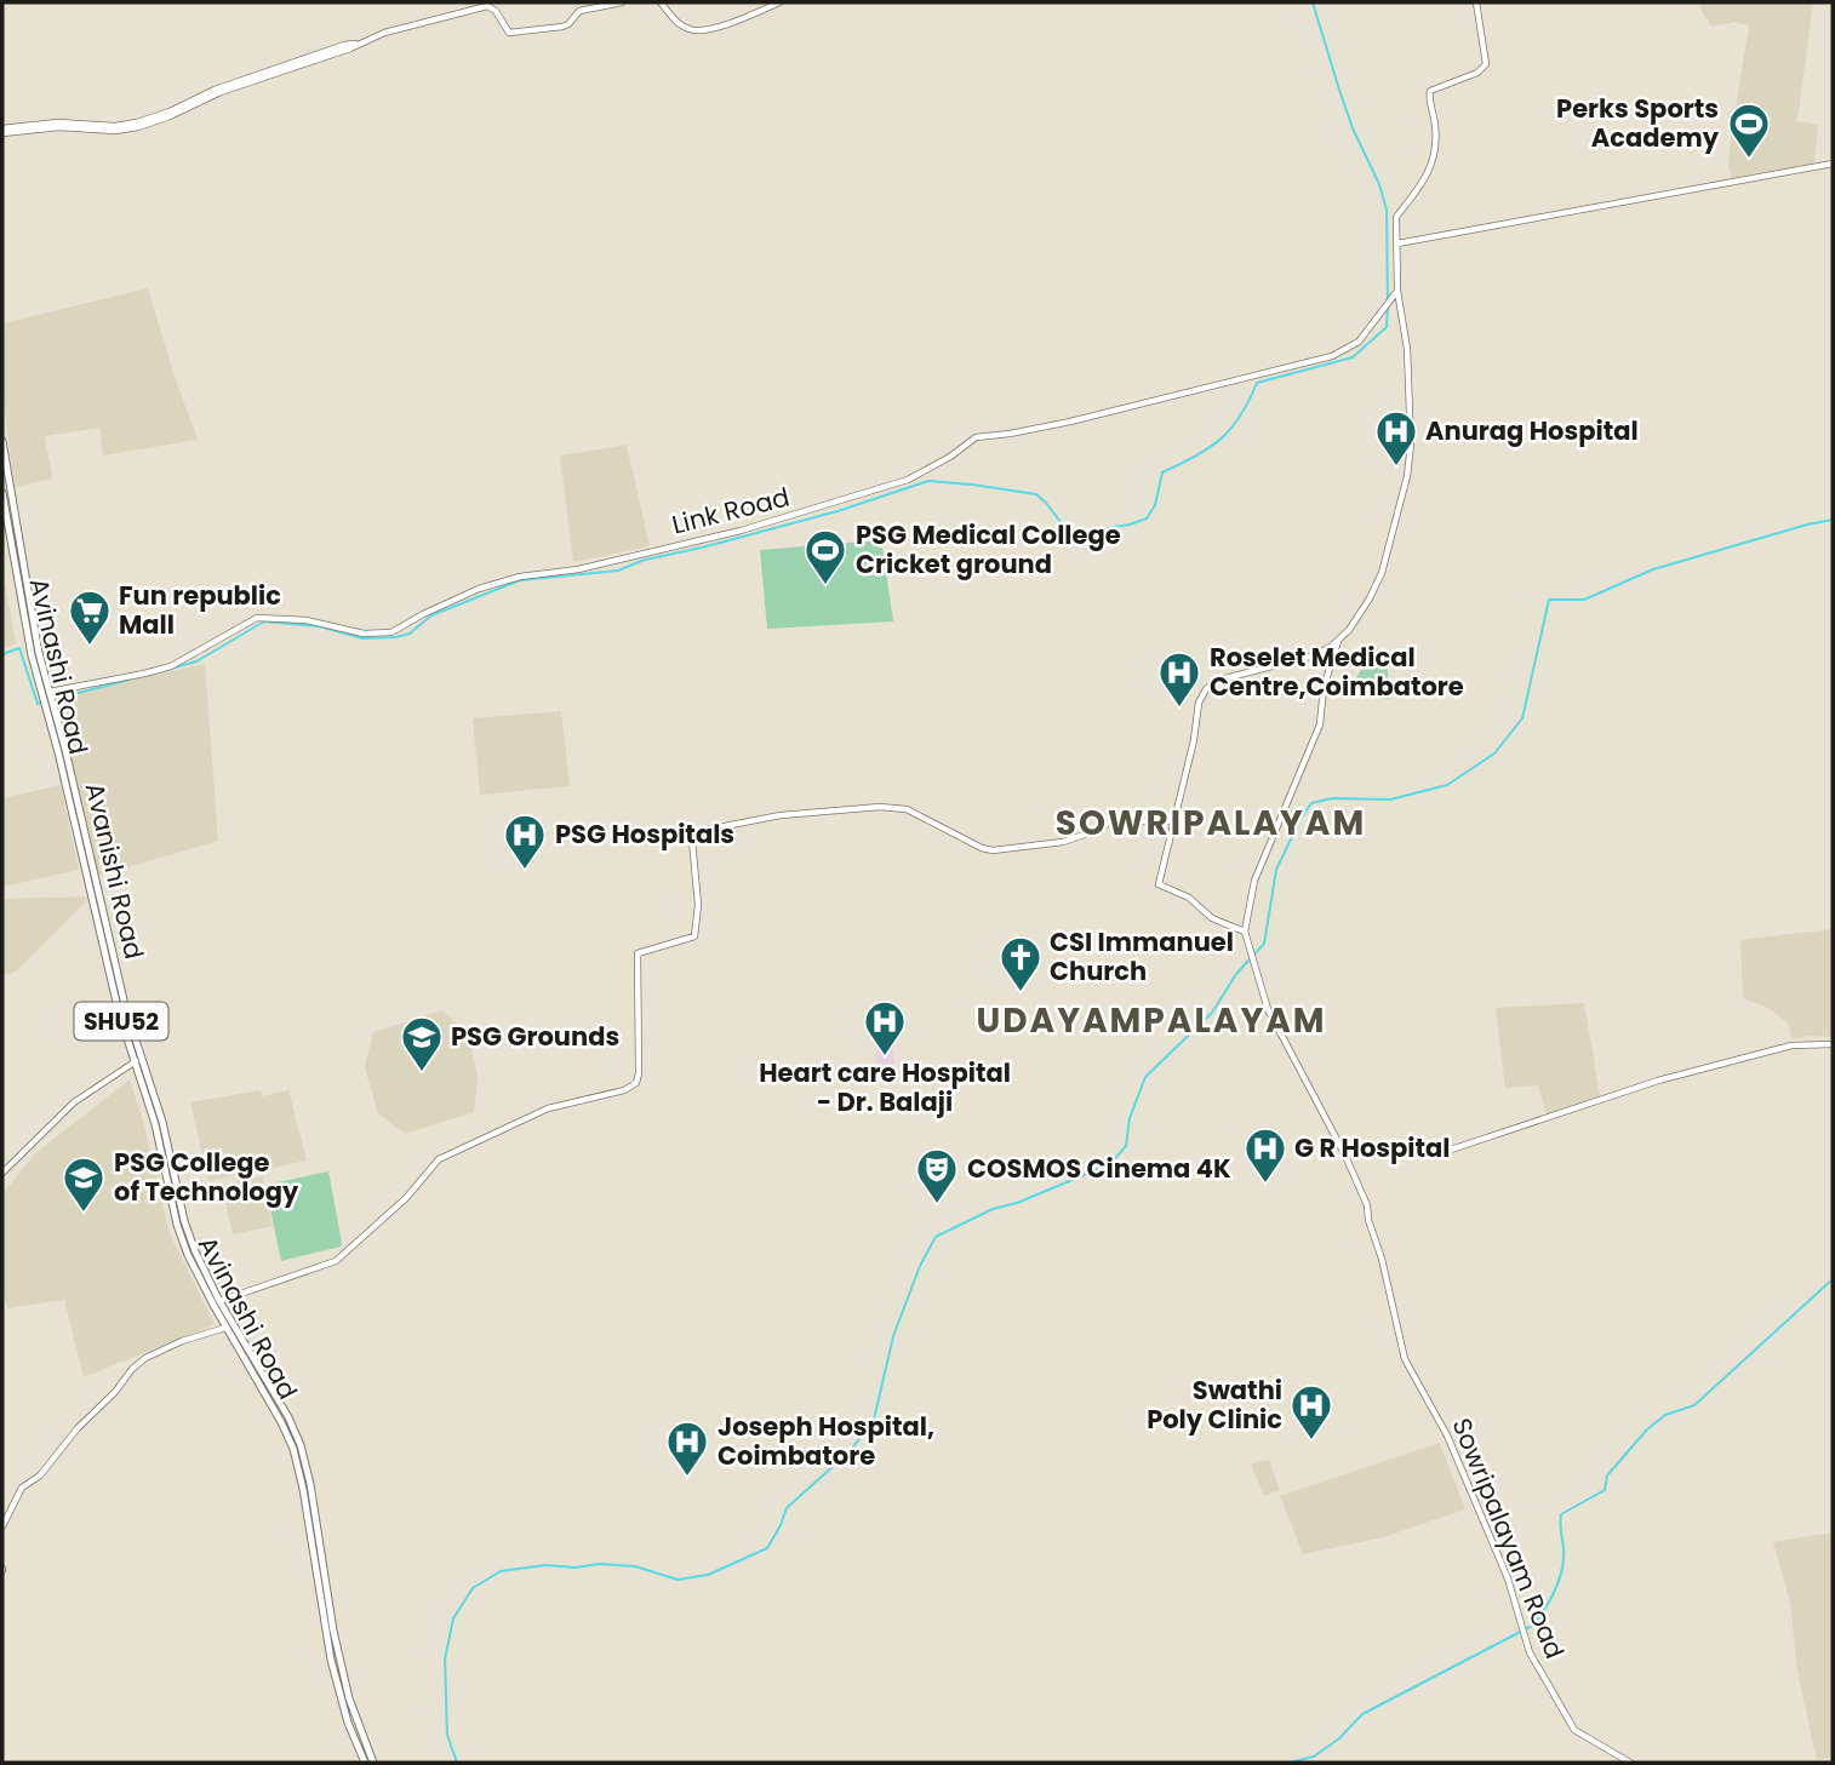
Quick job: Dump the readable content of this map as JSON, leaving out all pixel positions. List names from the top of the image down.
{
  "streets": {
    "main road": ["Avinashi Road", "Avanishi Road", "SHU52"],
    "street": ["Link Road", "Sowripalayam Road"]
  },
  "crossings": [
    ["Link Road", "Avinashi Road"],
    ["Link Road", "SHU52"],
    ["Avinashi Road", "Avanishi Road"],
    ["Avinashi Road", "SHU52"]
  ],
  "districts": ["SOWRIPALAYAM", "UDAYAMPALAYAM"],
  "places": {
    "sports": ["Perks Sports Academy", "PSG Medical College Cricket ground"],
    "hospital": [
      "Anurag Hospital",
      "Roselet Medical Centre,Coimbatore",
      "PSG Hospitals",
      "Heart care Hospital - Dr. Balaji",
      "G R Hospital",
      "Swathi Poly Clinic",
      "Joseph Hospital, Coimbatore"
    ],
    "supermarket": ["Fun republic Mall"],
    "church": ["CSI Immanuel Church"],
    "school or university": ["PSG Grounds", "PSG College of Technology"],
    "theatre": ["COSMOS Cinema 4K"]
  }
}
